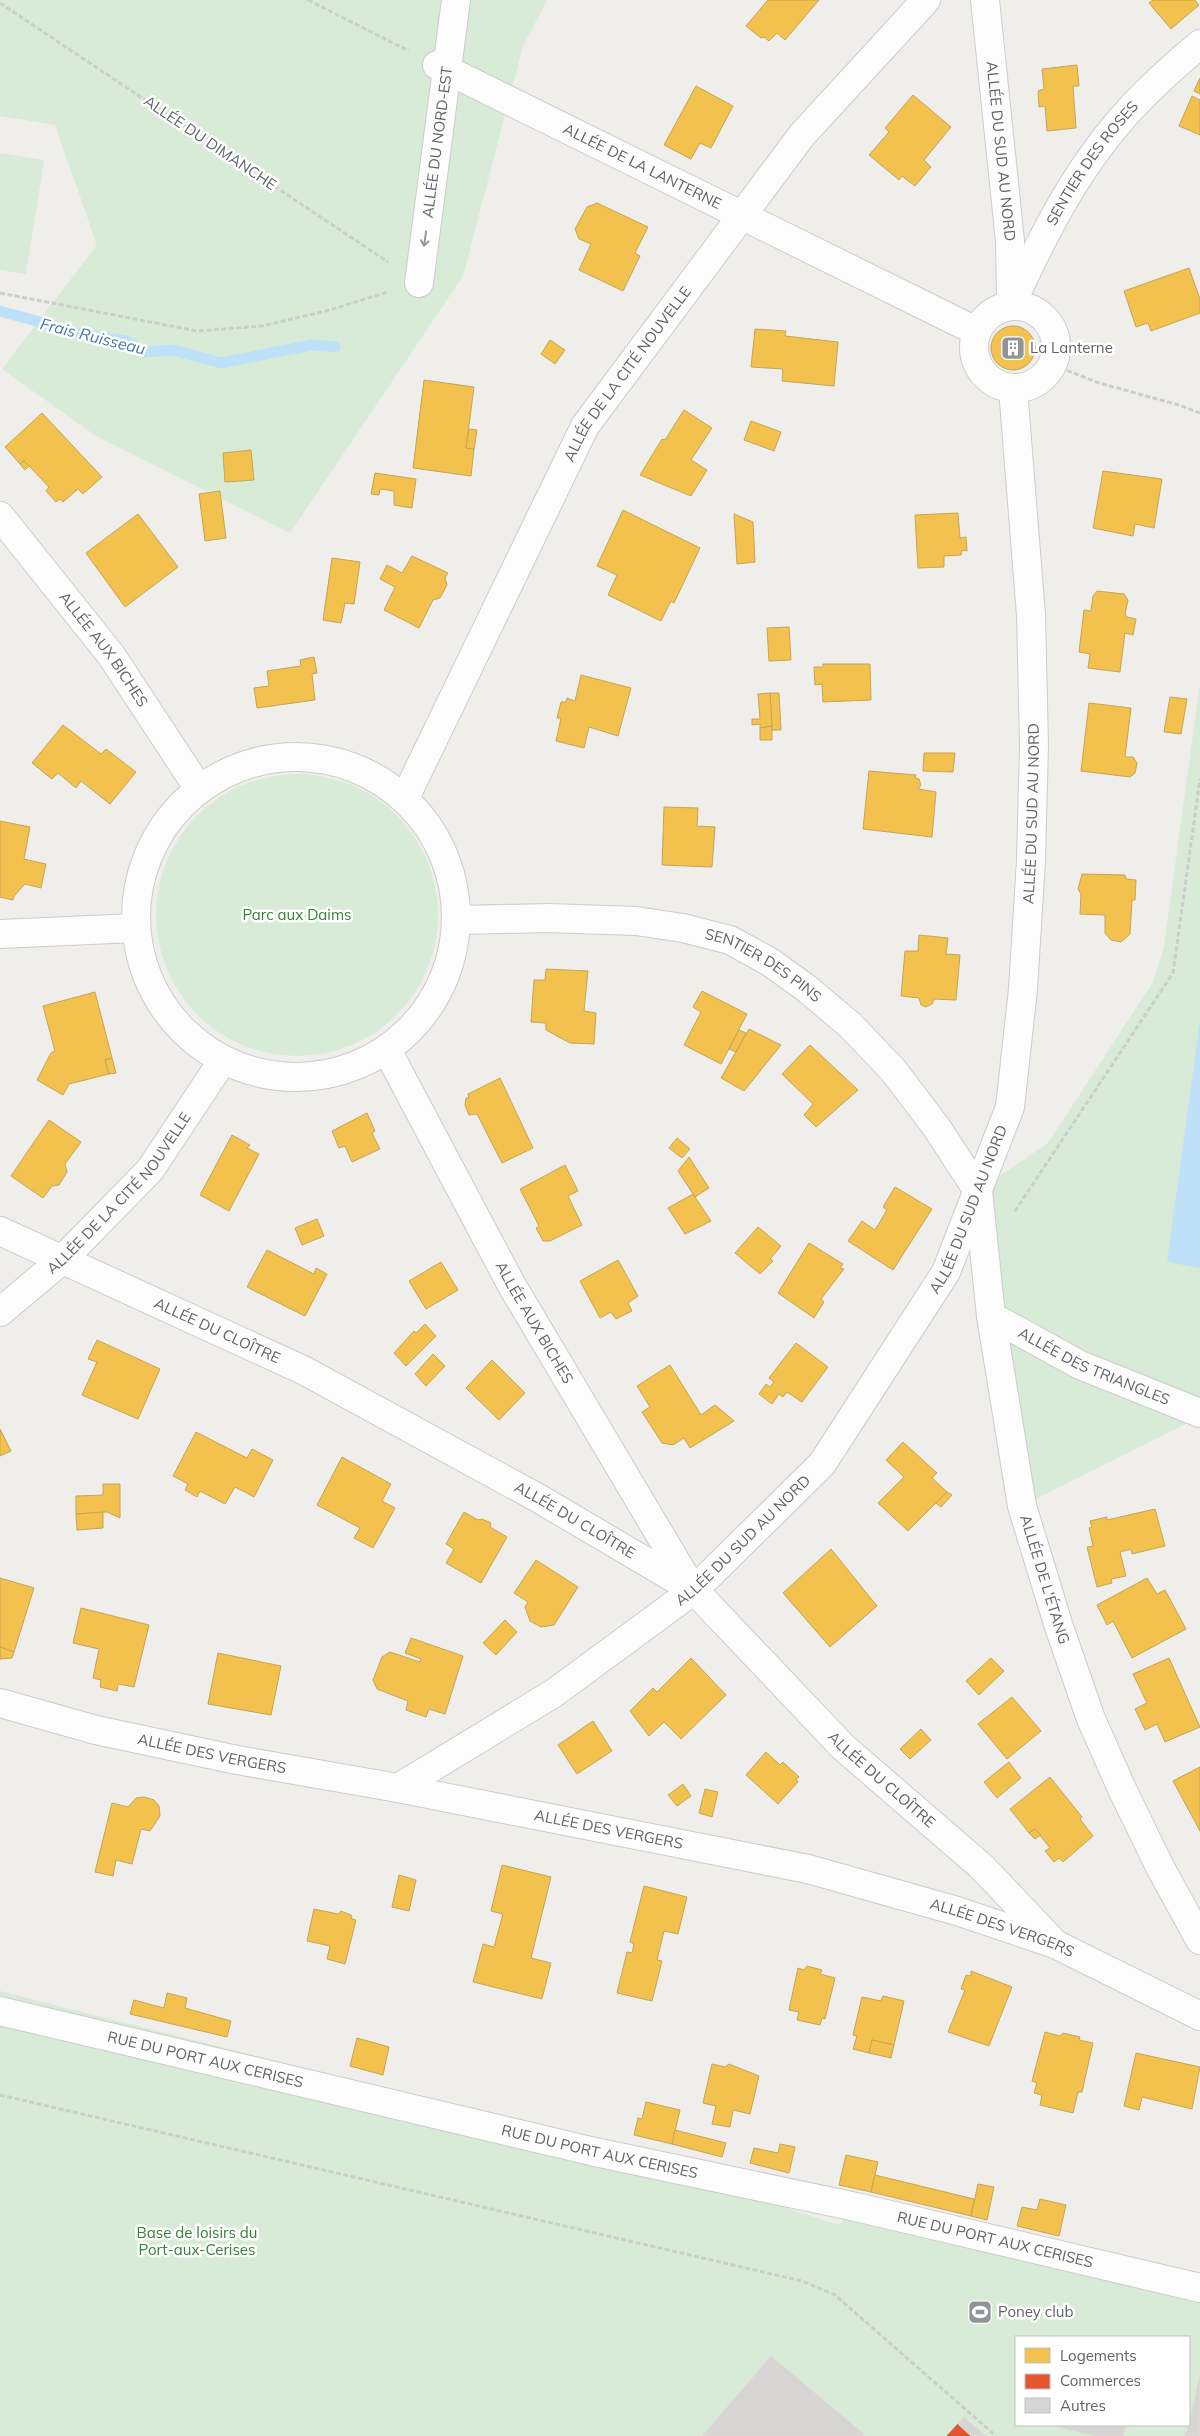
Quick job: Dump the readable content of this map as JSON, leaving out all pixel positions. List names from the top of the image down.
{
  "streets": {
    "street": [
      "ALLÉE DU NORD-EST",
      "ALLÉE DU SUD AU NORD",
      "SENTIER DES ROSES",
      "ALLÉE DE LA LANTERNE",
      "ALLÉE DE LA CITÉ NOUVELLE",
      "ALLÉE AUX BICHES",
      "SENTIER DES PINS",
      "ALLÉE DU CLOÎTRE",
      "ALLÉE DES TRIANGLES",
      "ALLÉE DE L'ÉTANG",
      "ALLÉE DES VERGERS",
      "RUE DU PORT AUX CERISES"
    ],
    "path": ["ALLÉE DU DIMANCHE"]
  },
  "crossings": [
    ["ALLÉE DU NORD-EST", "ALLÉE DU DIMANCHE"],
    ["ALLÉE DU NORD-EST", "ALLÉE DE LA LANTERNE"],
    ["ALLÉE DU SUD AU NORD", "SENTIER DES ROSES"],
    ["ALLÉE DU SUD AU NORD", "ALLÉE DE LA LANTERNE"],
    ["ALLÉE DU SUD AU NORD", "ALLÉE AUX BICHES"],
    ["ALLÉE DU SUD AU NORD", "SENTIER DES PINS"],
    ["ALLÉE DU SUD AU NORD", "ALLÉE DU CLOÎTRE"],
    ["ALLÉE DU SUD AU NORD", "ALLÉE DE L'ÉTANG"],
    ["ALLÉE DU SUD AU NORD", "ALLÉE DES VERGERS"],
    ["SENTIER DES ROSES", "ALLÉE DE LA LANTERNE"],
    ["ALLÉE DE LA LANTERNE", "ALLÉE DE LA CITÉ NOUVELLE"],
    ["ALLÉE DE LA CITÉ NOUVELLE", "ALLÉE DU CLOÎTRE"],
    ["ALLÉE AUX BICHES", "ALLÉE DU CLOÎTRE"],
    ["SENTIER DES PINS", "ALLÉE DE L'ÉTANG"],
    ["ALLÉE DU CLOÎTRE", "ALLÉE DES VERGERS"],
    ["ALLÉE DES TRIANGLES", "ALLÉE DE L'ÉTANG"]
  ],
  "one_way": ["ALLÉE DU NORD-EST"],
  "water": ["Frais Ruisseau"],
  "parks": ["Parc aux Daims", "Base de loisirs du Port-aux-Cerises"],
  "places": {
    "building": ["La Lanterne"],
    "sports": ["Poney club"]
  },
  "legend": ["Logements", "Commerces", "Autres"]
}
